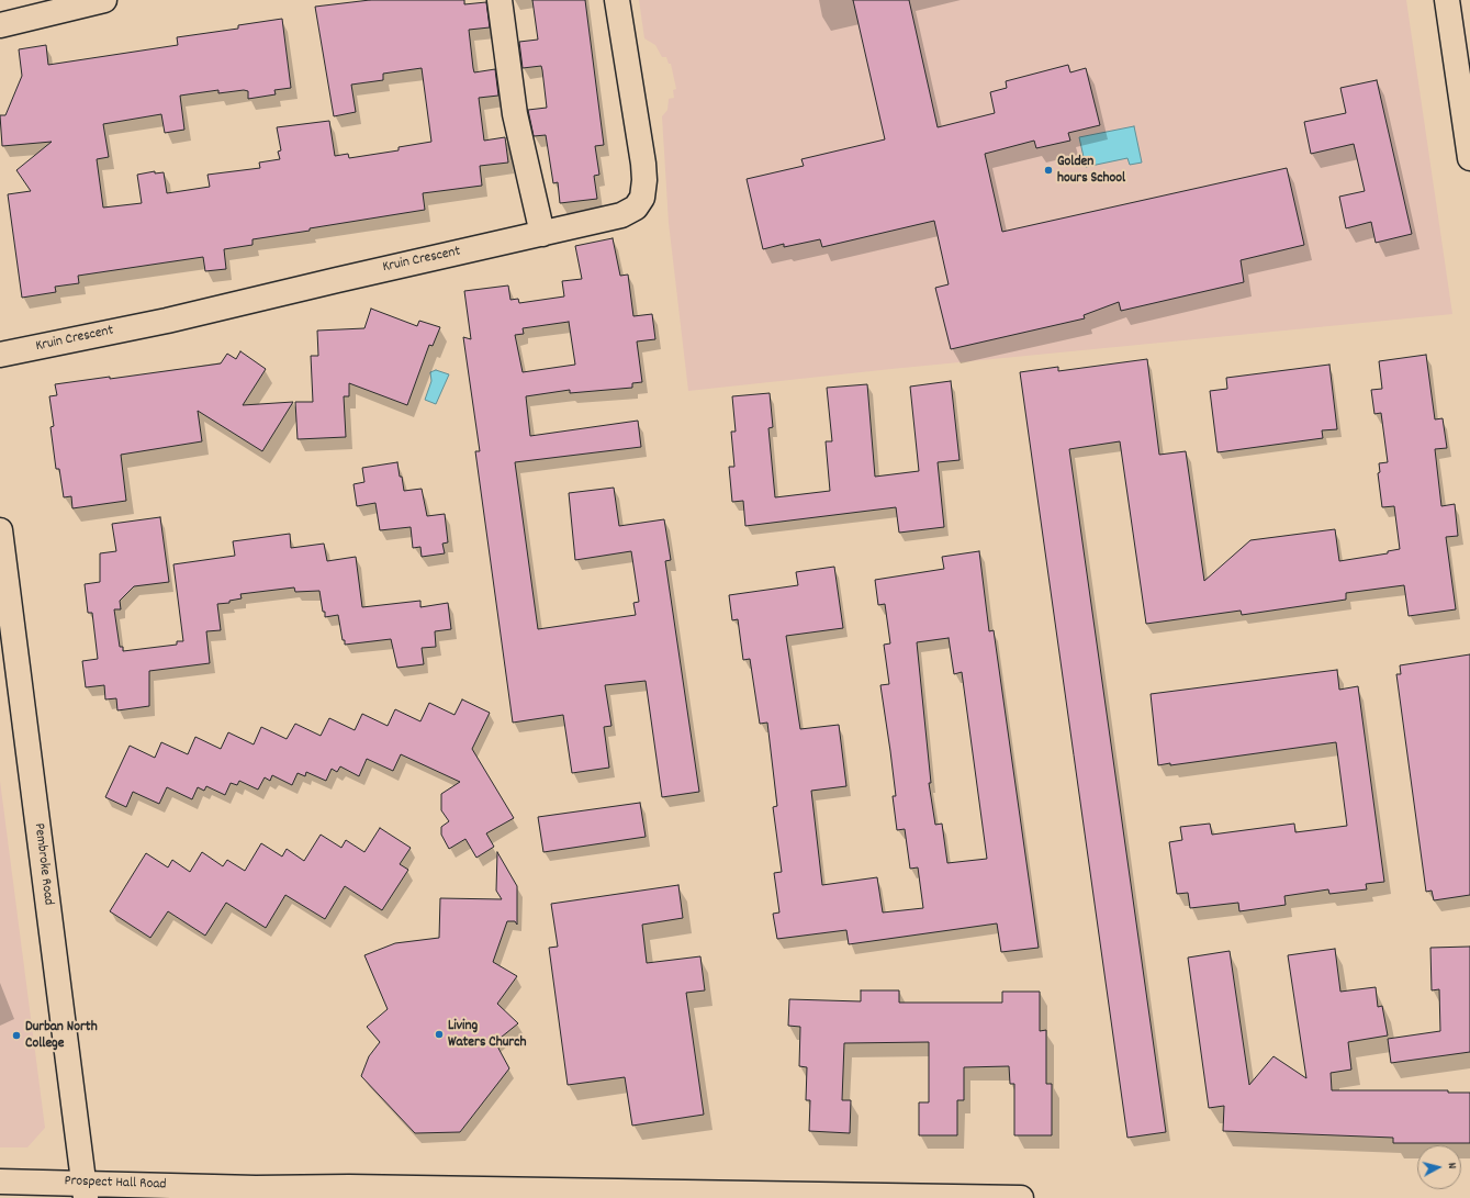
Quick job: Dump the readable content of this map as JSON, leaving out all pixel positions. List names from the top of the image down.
{
  "streets": {
    "street": ["Kruin Crescent", "Pembroke Road", "Prospect Hall Road"]
  },
  "crossings": [
    ["Pembroke Road", "Prospect Hall Road"]
  ],
  "places": ["Golden hours School", "Living Waters Church", "Durban North College"],
  "north": "right"
}
